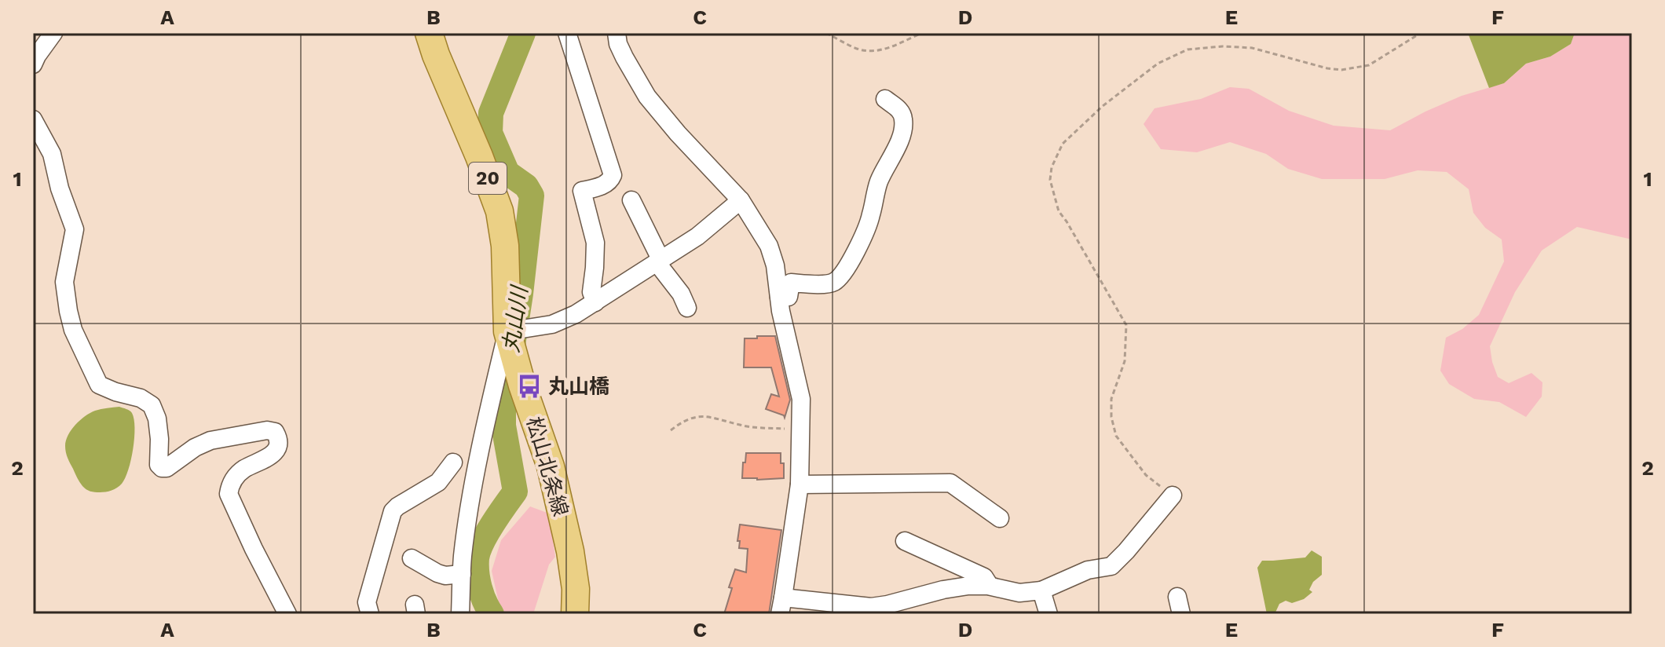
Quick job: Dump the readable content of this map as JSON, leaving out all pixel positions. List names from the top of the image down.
{
  "streets": {
    "main road": ["20", "松山北条線"]
  },
  "water": ["丸山川"],
  "places": {
    "bus stop": ["丸山橋"]
  },
  "grid": {
    "columns": [
      "A",
      "B",
      "C",
      "D",
      "E",
      "F"
    ],
    "rows": ["1", "2"]
  }
}
